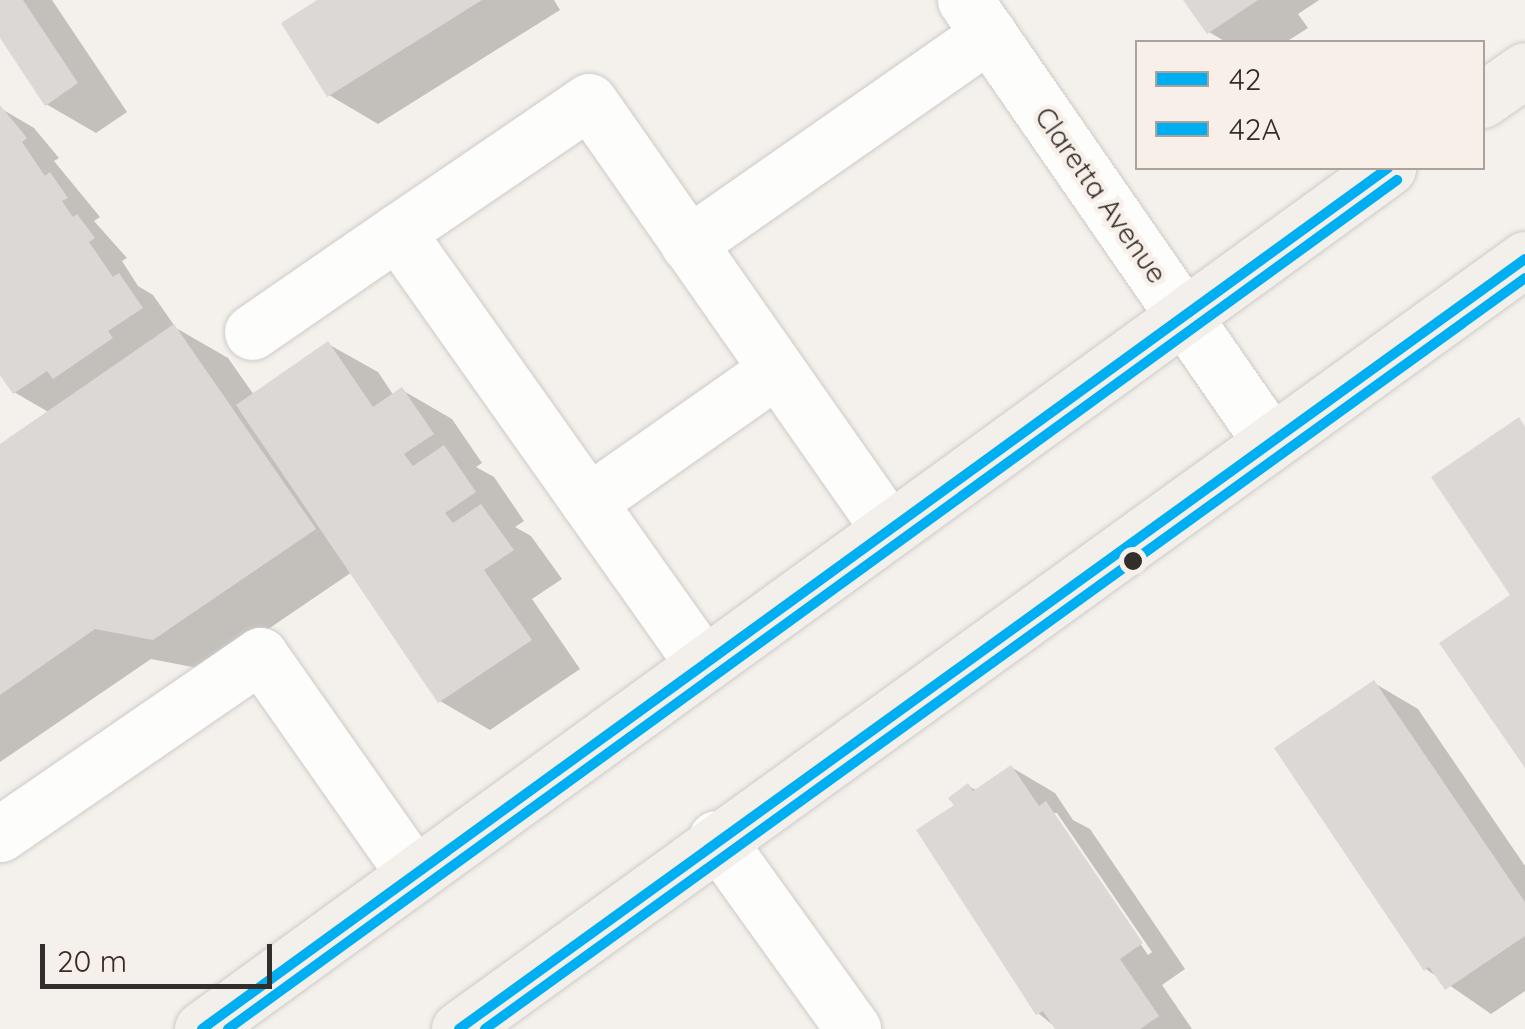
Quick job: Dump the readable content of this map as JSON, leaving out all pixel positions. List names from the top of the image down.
{
  "streets": {
    "street": ["Claretta Avenue"]
  },
  "lines": ["transit line 42", "transit line 42A"],
  "legend": ["42", "42A"],
  "scale_bar": "20 m"
}
